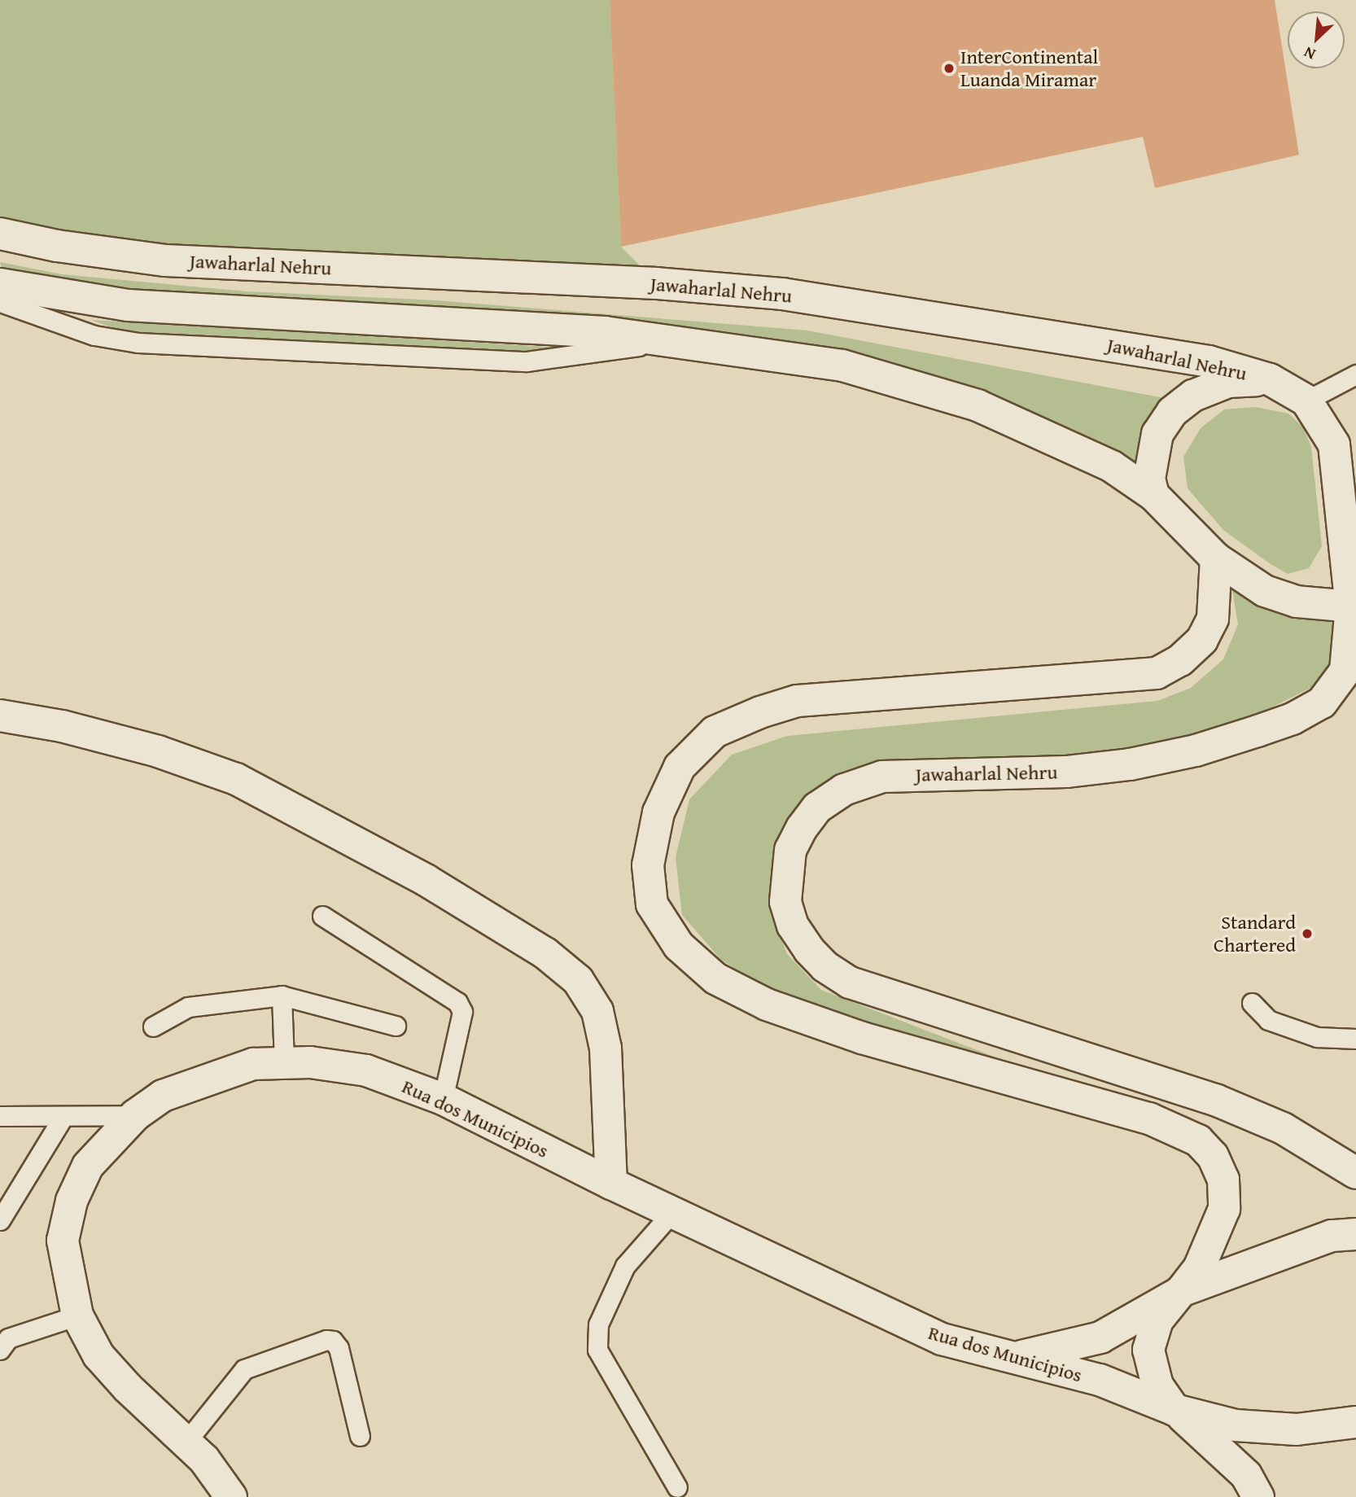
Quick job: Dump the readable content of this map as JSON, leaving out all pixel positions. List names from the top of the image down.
{
  "streets": {
    "main road": ["Jawaharlal Nehru", "Rua dos Municipios"]
  },
  "places": ["InterContinental Luanda Miramar", "Standard Chartered"],
  "north": "bottom left"
}
